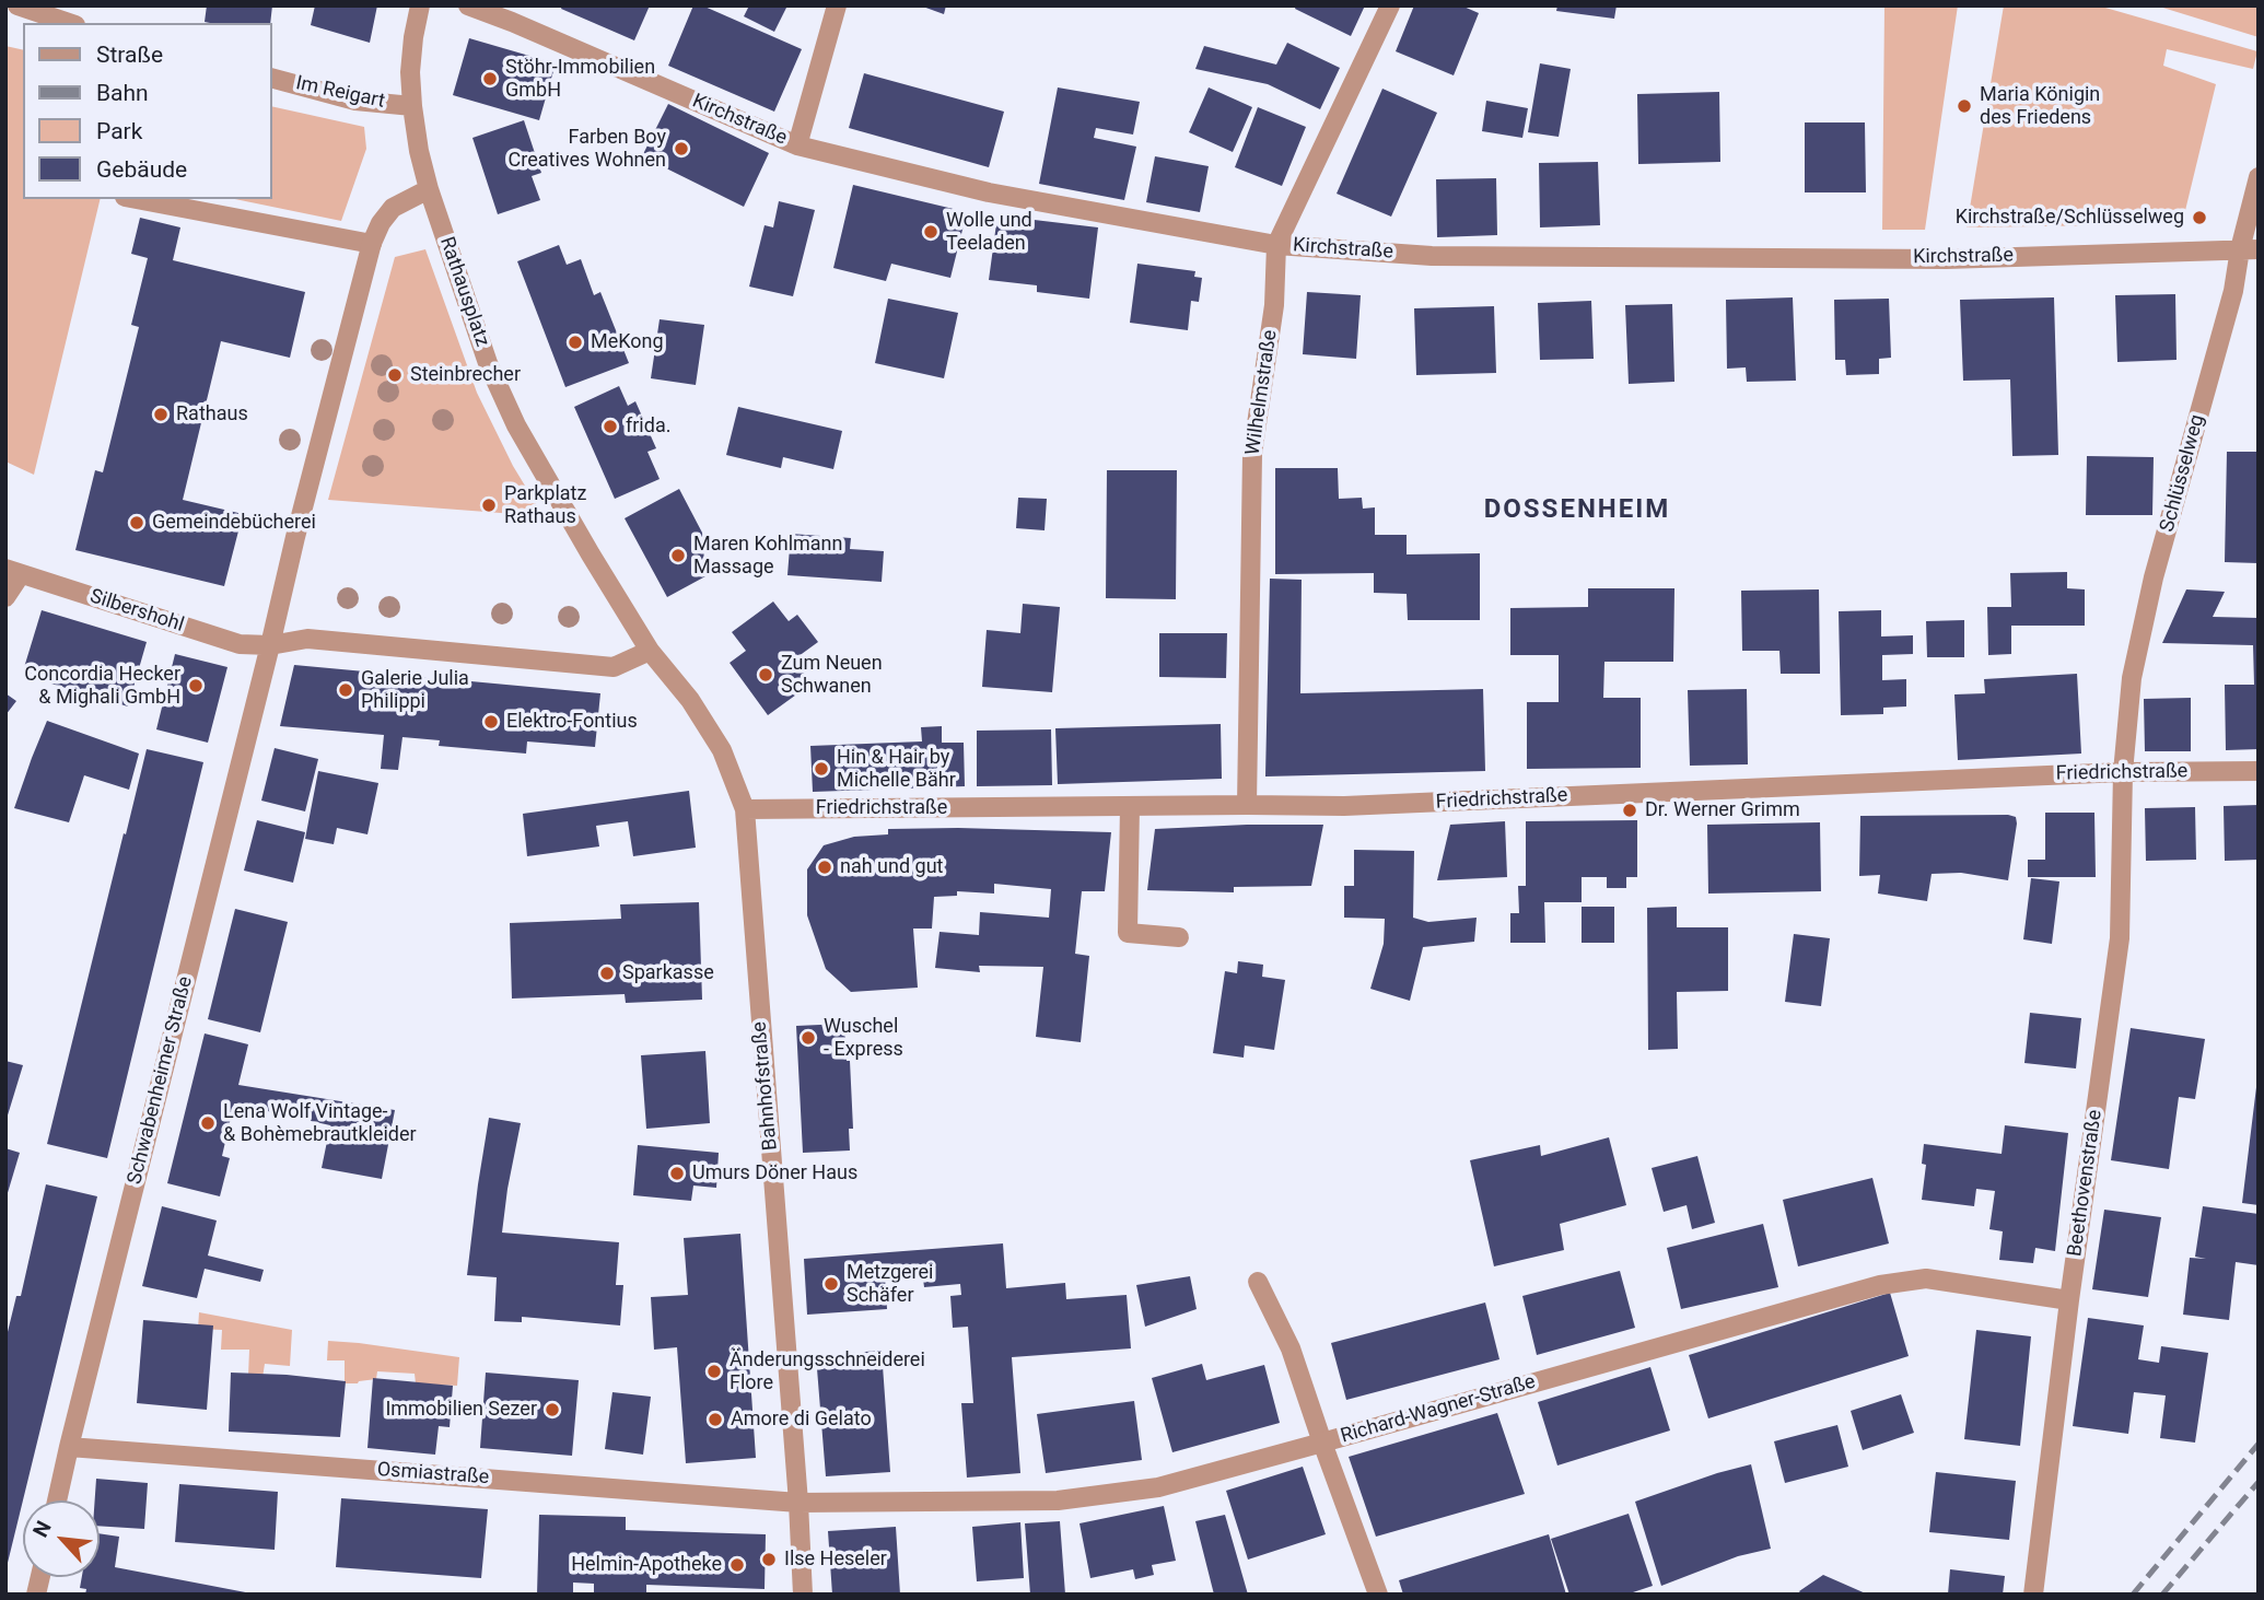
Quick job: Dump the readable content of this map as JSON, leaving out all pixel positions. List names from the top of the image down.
{
  "streets": {
    "street": [
      "Im Reigart",
      "Kirchstraße",
      "Rathausplatz",
      "Wilhelmstraße",
      "Schlüsselweg",
      "Silbershohl",
      "Friedrichstraße",
      "Schwabenheimer Straße",
      "Bahnhofstraße",
      "Beethovenstraße",
      "Richard-Wagner-Straße",
      "Osmiastraße"
    ]
  },
  "crossings": [
    ["Im Reigart", "Rathausplatz"],
    ["Kirchstraße", "Wilhelmstraße"],
    ["Kirchstraße", "Schlüsselweg"],
    ["Rathausplatz", "Bahnhofstraße"],
    ["Wilhelmstraße", "Friedrichstraße"],
    ["Schlüsselweg", "Friedrichstraße"],
    ["Schlüsselweg", "Beethovenstraße"],
    ["Silbershohl", "Schwabenheimer Straße"],
    ["Friedrichstraße", "Bahnhofstraße"],
    ["Friedrichstraße", "Beethovenstraße"],
    ["Schwabenheimer Straße", "Osmiastraße"],
    ["Bahnhofstraße", "Richard-Wagner-Straße"],
    ["Bahnhofstraße", "Osmiastraße"],
    ["Beethovenstraße", "Richard-Wagner-Straße"],
    ["Richard-Wagner-Straße", "Osmiastraße"]
  ],
  "districts": ["DOSSENHEIM"],
  "places": [
    "Stöhr-Immobilien GmbH",
    "Maria Königin des Friedens",
    "Farben Boy Creatives Wohnen",
    "Kirchstraße/Schlüsselweg",
    "Wolle und Teeladen",
    "MeKong",
    "Steinbrecher",
    "Rathaus",
    "frida.",
    "Parkplatz Rathaus",
    "Gemeindebücherei",
    "Maren Kohlmann Massage",
    "Zum Neuen Schwanen",
    "Concordia Hecker & Mighali GmbH",
    "Galerie Julia Philippi",
    "Elektro-Fontius",
    "Hin & Hair by Michelle Bähr",
    "Dr. Werner Grimm",
    "nah und gut",
    "Sparkasse",
    "Wuschel - Express",
    "Lena Wolf Vintage- & Bohèmebrautkleider",
    "Umurs Döner Haus",
    "Metzgerei Schäfer",
    "Änderungsschneiderei Flore",
    "Immobilien Sezer",
    "Amore di Gelato",
    "Ilse Heseler",
    "Helmin-Apotheke"
  ],
  "legend": [
    "Straße",
    "Bahn",
    "Park",
    "Gebäude"
  ],
  "north": "top left"
}
